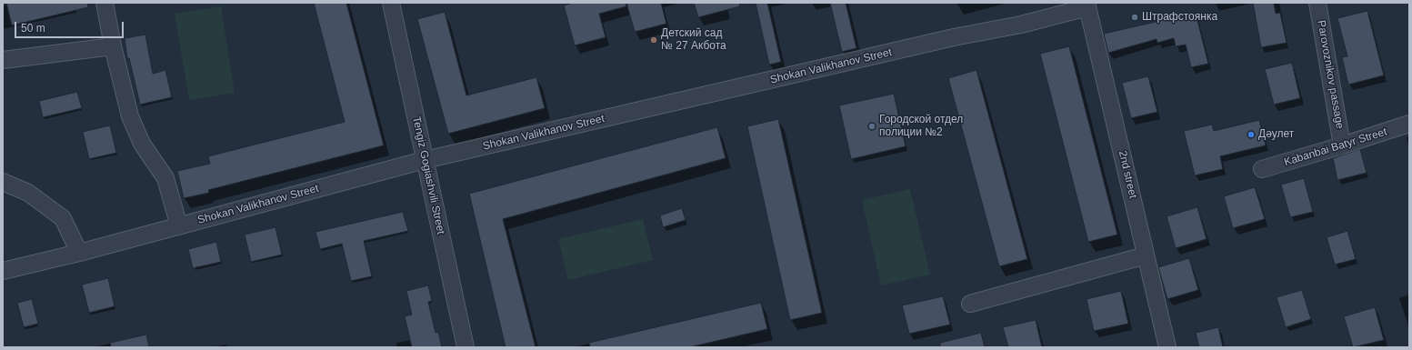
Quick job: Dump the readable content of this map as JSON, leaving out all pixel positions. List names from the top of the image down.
{
  "streets": {
    "street": [
      "Shokan Valikhanov Street",
      "Parovoznikov passage",
      "Kabanbai Batyr Street",
      "2nd street",
      "Tengiz Gogiashvili Street"
    ]
  },
  "crossings": [
    ["Shokan Valikhanov Street", "2nd street"],
    ["Shokan Valikhanov Street", "Tengiz Gogiashvili Street"],
    ["Parovoznikov passage", "Kabanbai Batyr Street"]
  ],
  "places": [
    "Штрафстоянка",
    "Детский сад № 27 Акбота",
    "Городской отдел полиции №2",
    "Дәулет"
  ],
  "scale_bar": "50 m"
}
